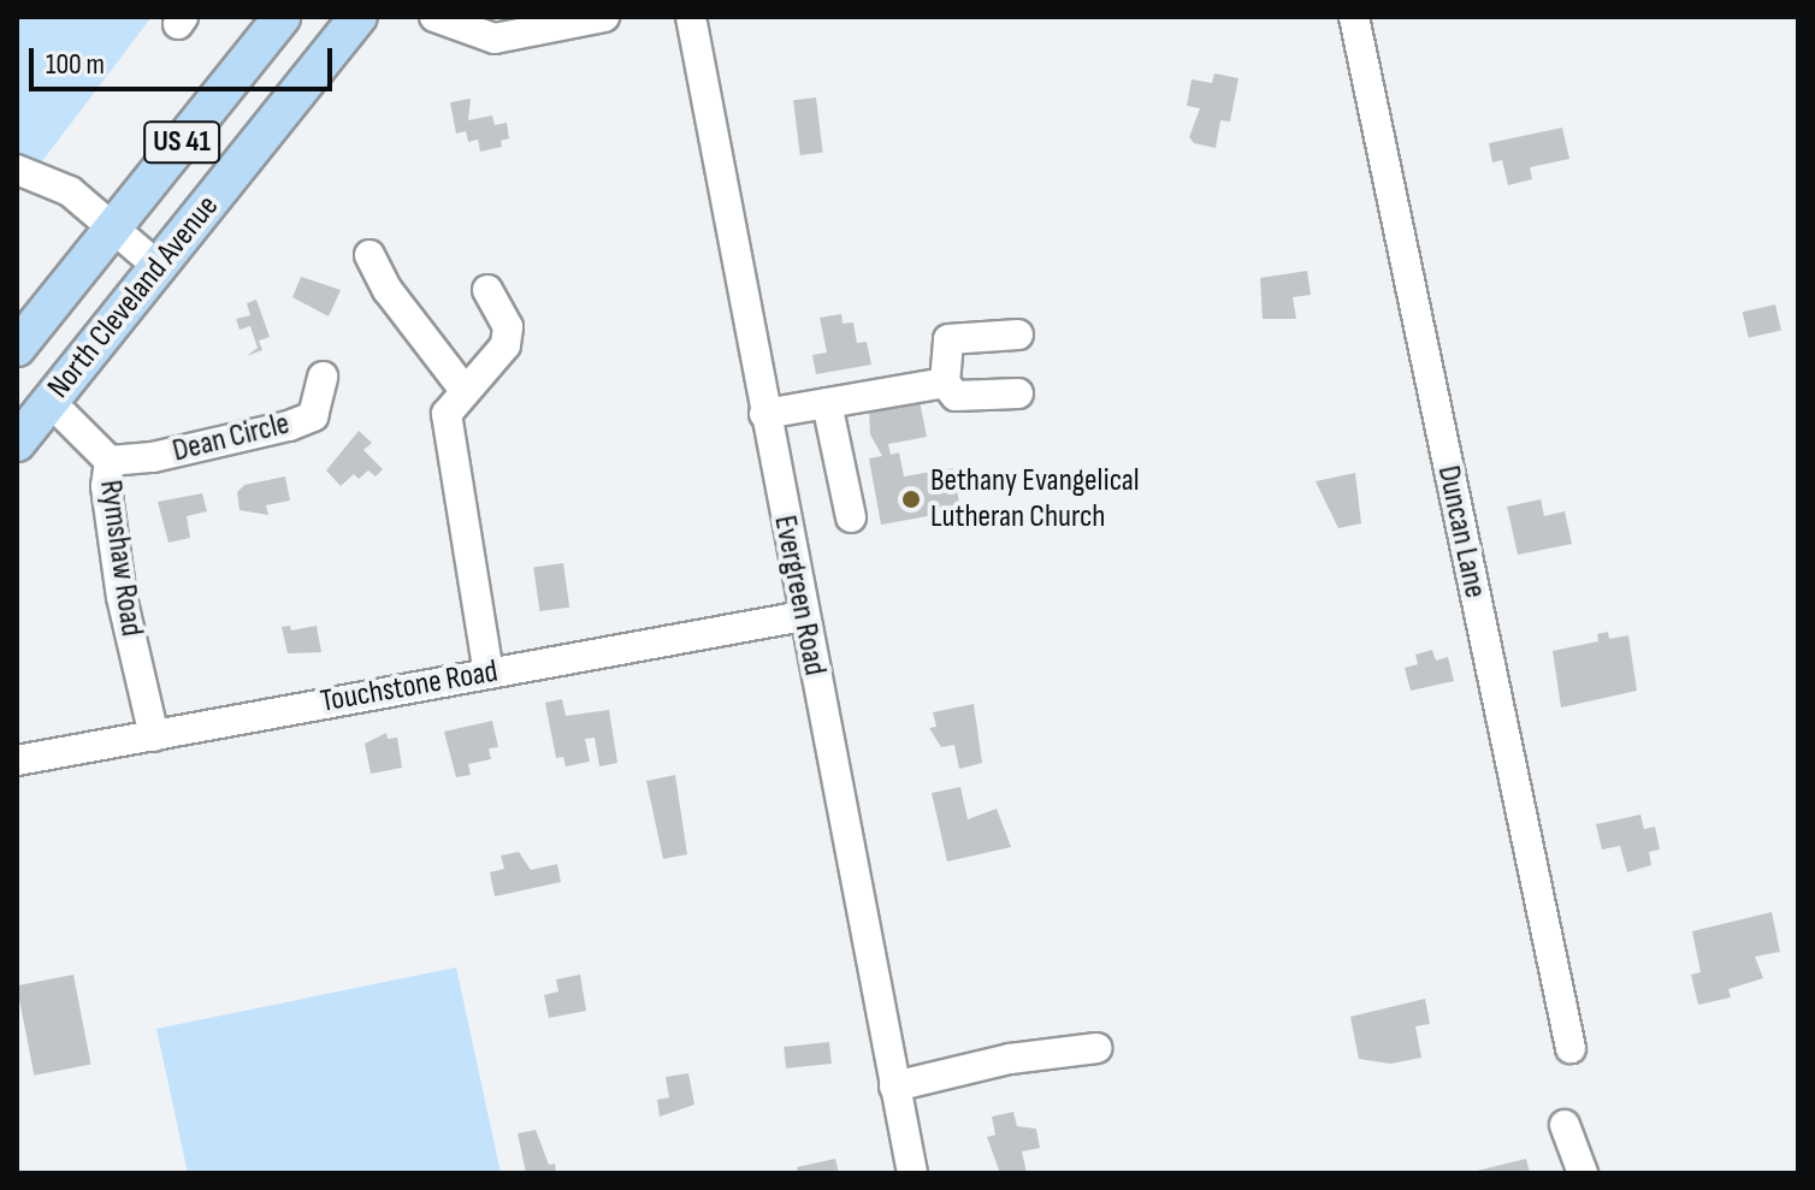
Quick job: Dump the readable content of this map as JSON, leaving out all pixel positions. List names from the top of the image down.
{
  "streets": {
    "main road": ["US 41", "North Cleveland Avenue"],
    "street": [
      "Dean Circle",
      "Duncan Lane",
      "Rymshaw Road",
      "Evergreen Road",
      "Touchstone Road"
    ]
  },
  "crossings": [
    ["North Cleveland Avenue", "Rymshaw Road"],
    ["Dean Circle", "Rymshaw Road"],
    ["Rymshaw Road", "Touchstone Road"],
    ["Evergreen Road", "Touchstone Road"]
  ],
  "places": ["Bethany Evangelical Lutheran Church"],
  "scale_bar": "100 m"
}
